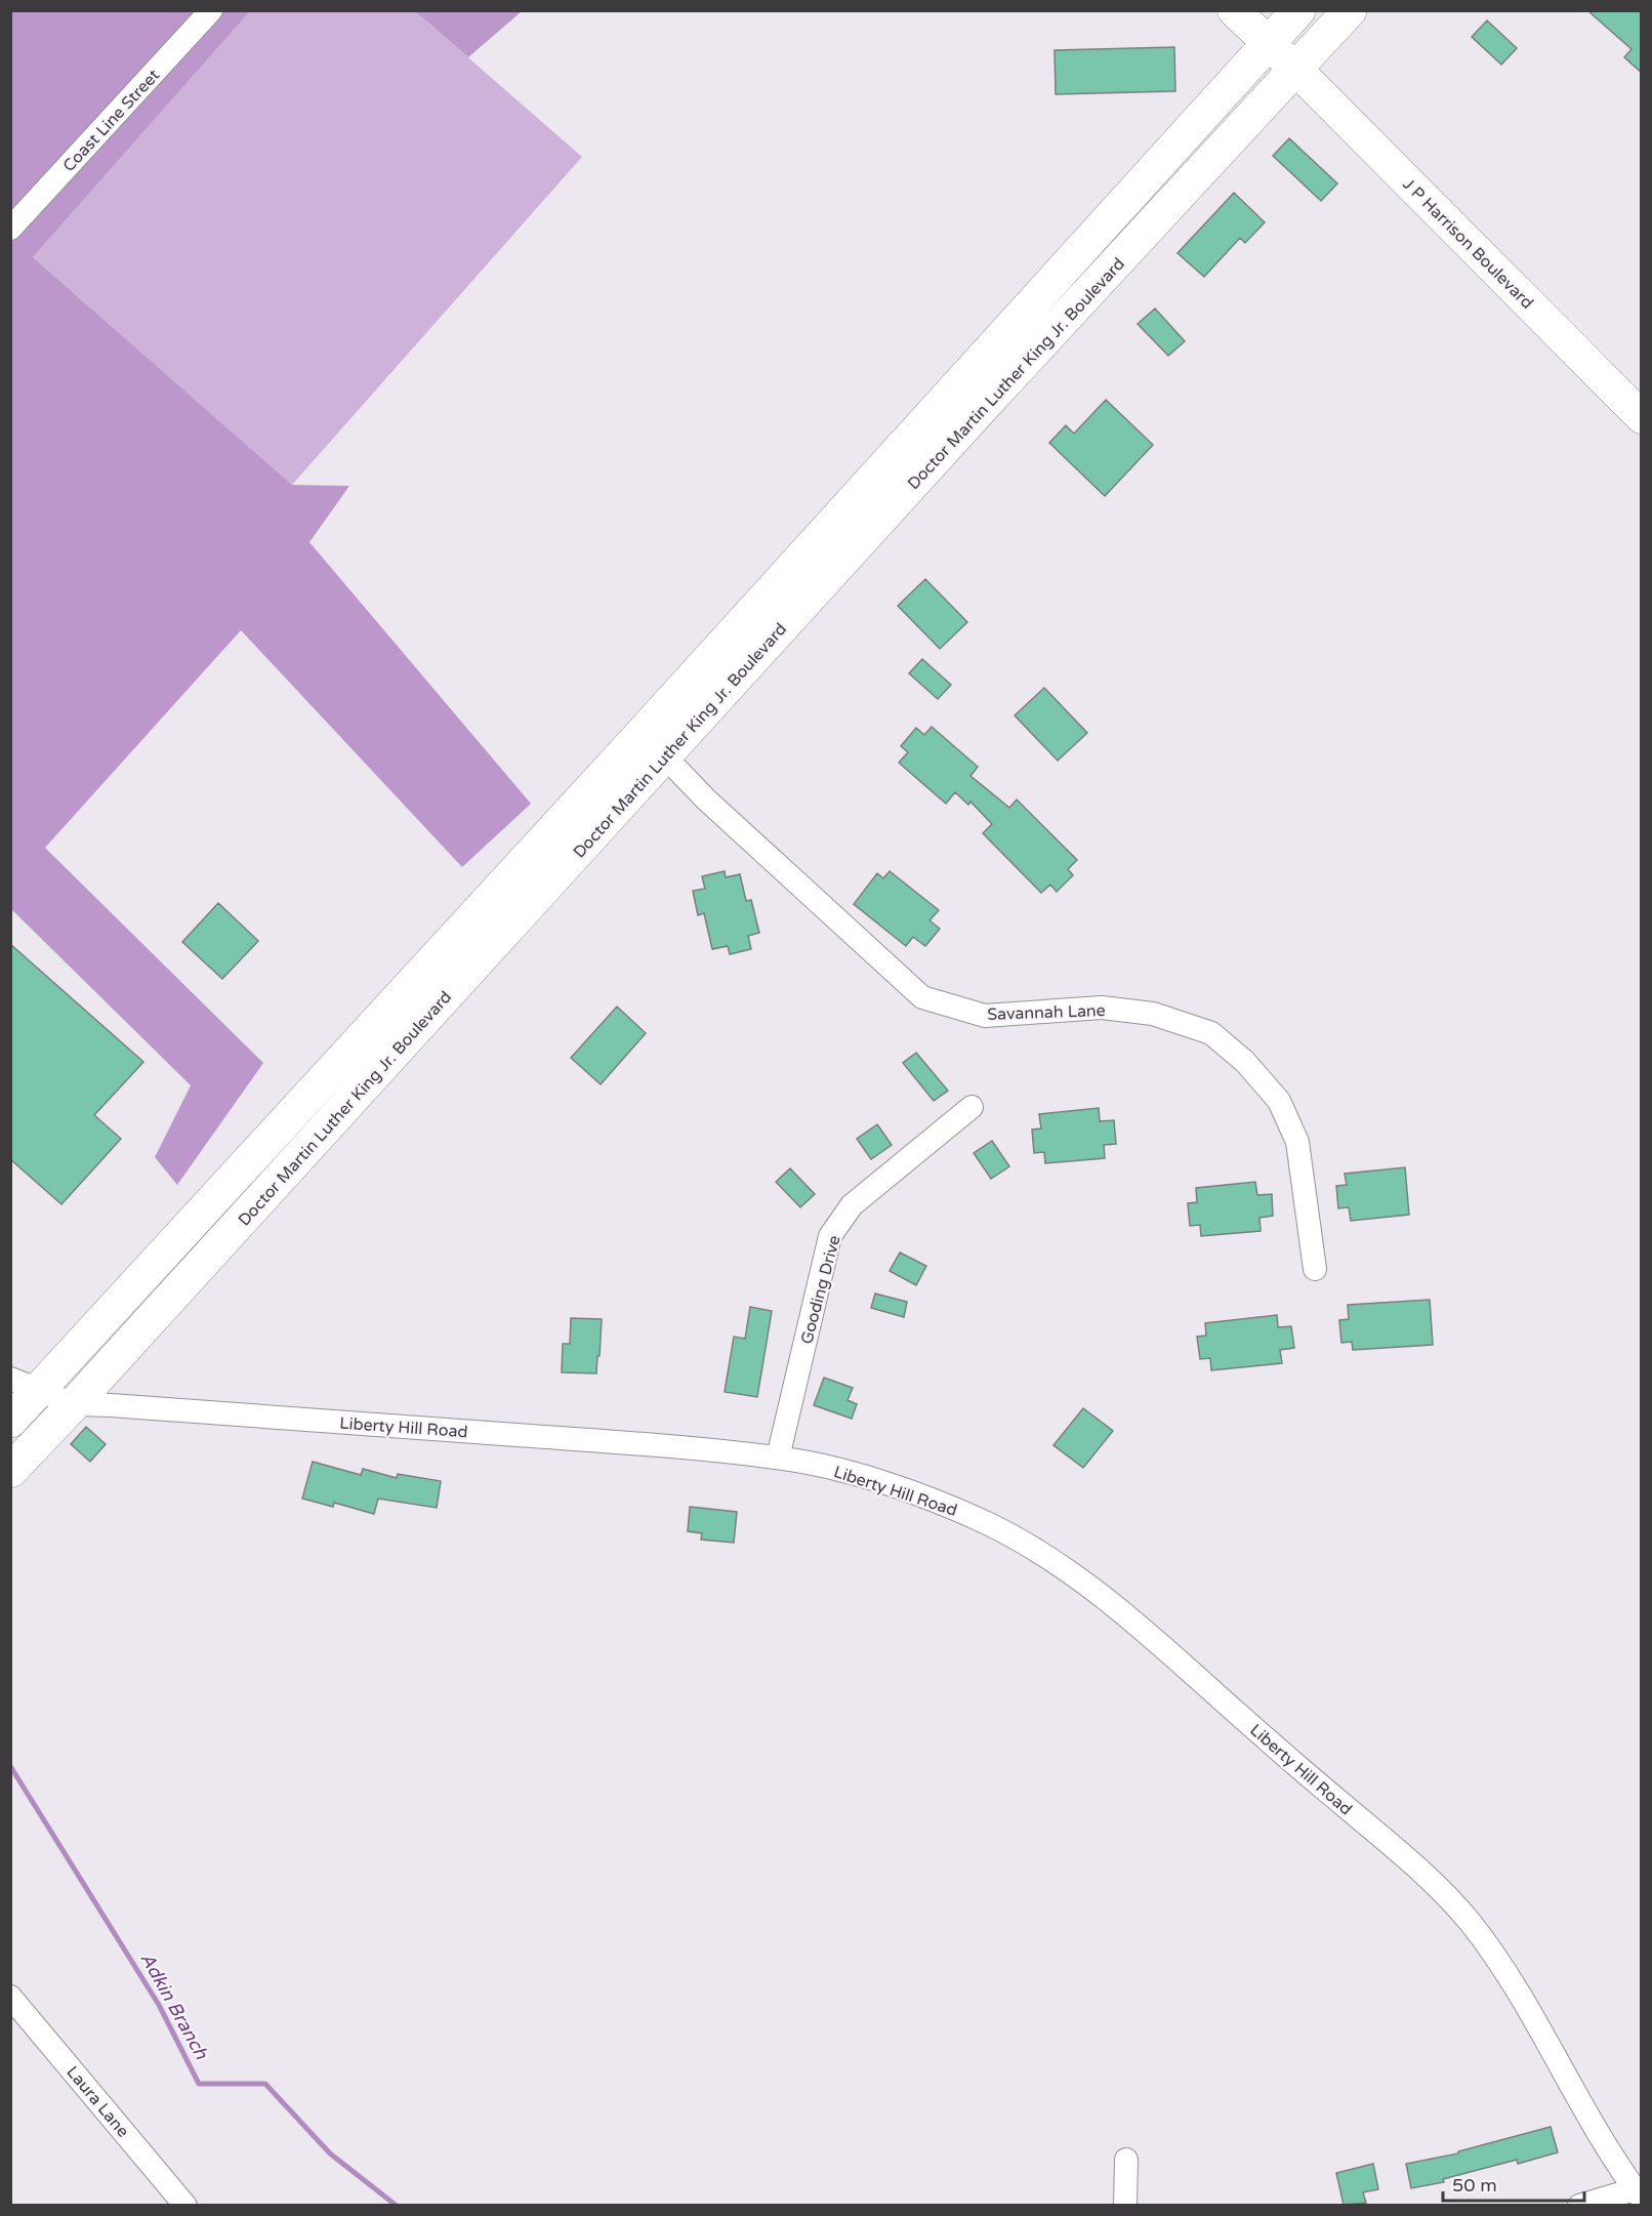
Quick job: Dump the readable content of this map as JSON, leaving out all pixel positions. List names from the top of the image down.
{
  "streets": {
    "highway": ["Doctor Martin Luther King Jr. Boulevard"],
    "street": [
      "Coast Line Street",
      "J P Harrison Boulevard",
      "Savannah Lane",
      "Gooding Drive",
      "Liberty Hill Road",
      "Laura Lane"
    ]
  },
  "crossings": [
    ["J P Harrison Boulevard", "Doctor Martin Luther King Jr. Boulevard"],
    ["Doctor Martin Luther King Jr. Boulevard", "Savannah Lane"],
    ["Doctor Martin Luther King Jr. Boulevard", "Liberty Hill Road"],
    ["Gooding Drive", "Liberty Hill Road"]
  ],
  "water": ["Adkin Branch"],
  "scale_bar": "50 m"
}
